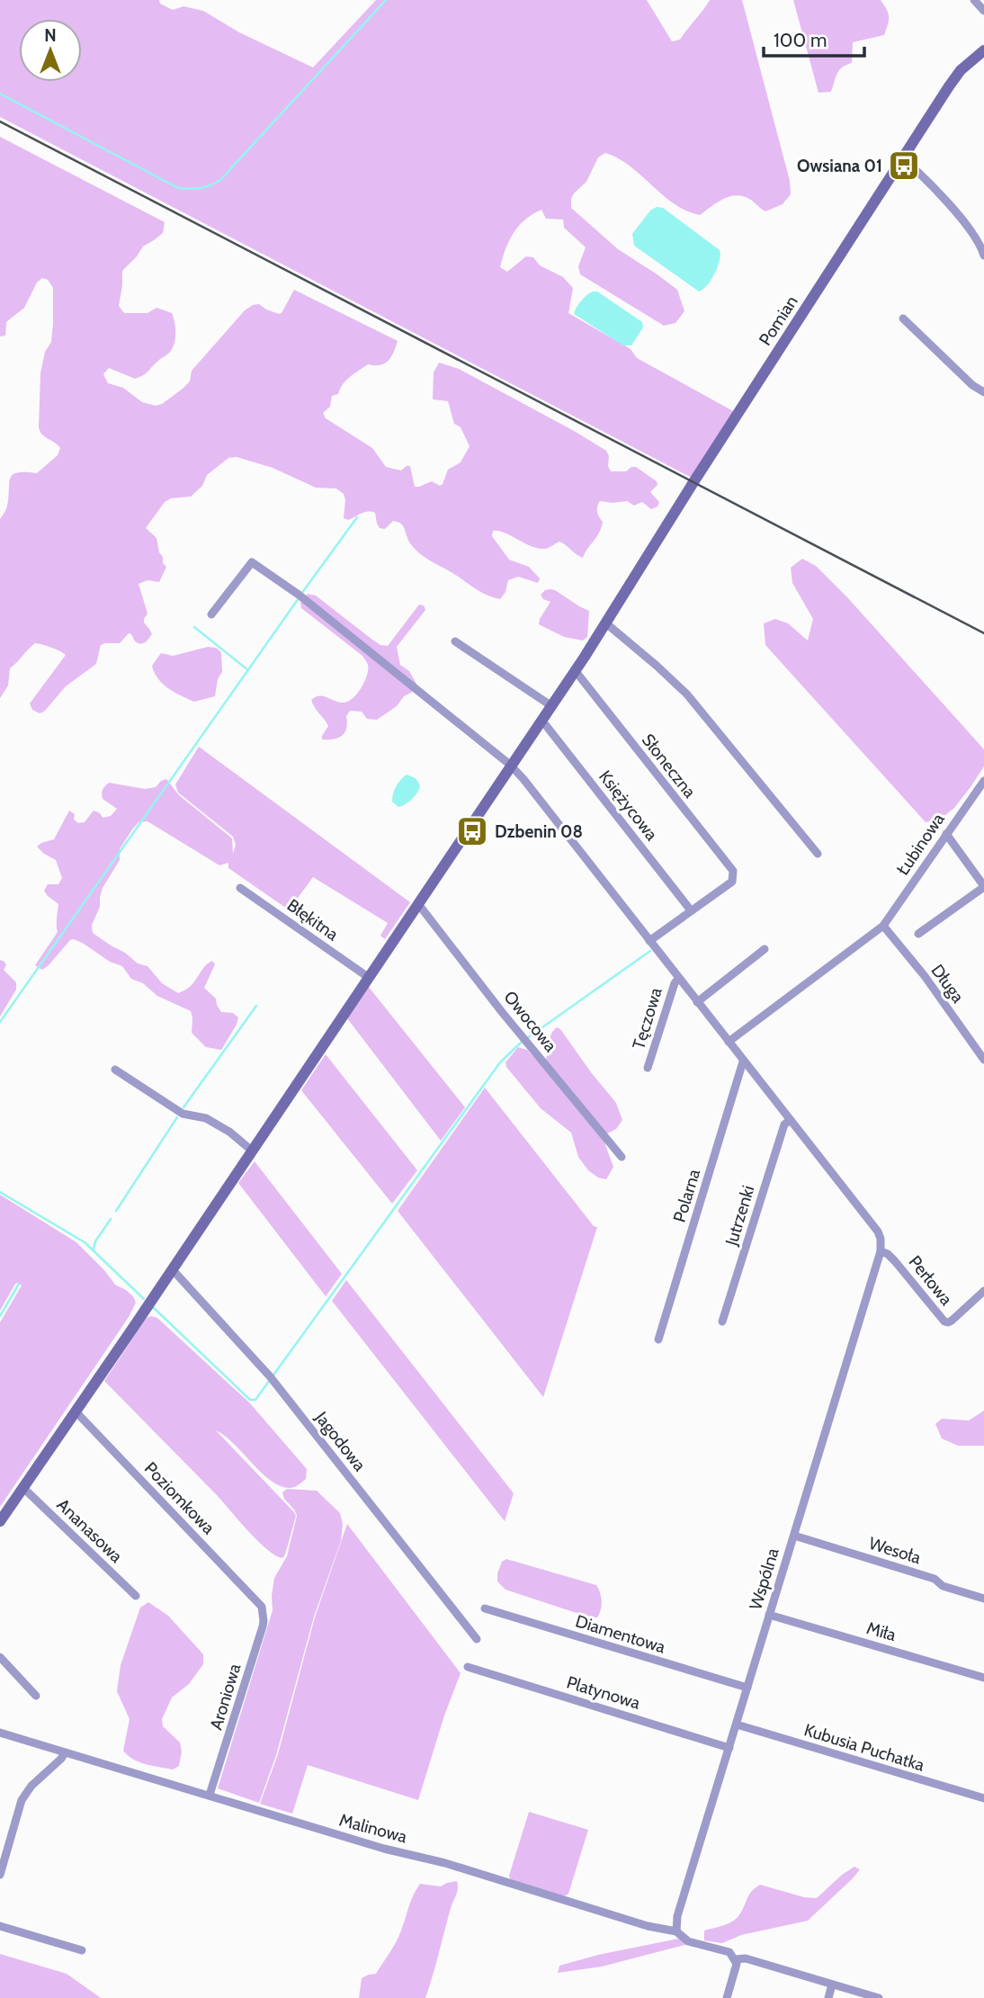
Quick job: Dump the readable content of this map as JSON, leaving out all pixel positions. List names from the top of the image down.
{
  "streets": {
    "street": [
      "Pomian",
      "Słoneczna",
      "Księżycowa",
      "Łubinowa",
      "Błękitna",
      "Długa",
      "Tęczowa",
      "Owocowa",
      "Polarna",
      "Jutrzenki",
      "Perłowa",
      "Jagodowa",
      "Poziomkowa",
      "Ananasowa",
      "Wesoła",
      "Wspólna",
      "Miła",
      "Diamentowa",
      "Platynowa",
      "Aroniowa",
      "Kubusia Puchatka",
      "Malinowa"
    ]
  },
  "crossings": [
    ["Pomian", "Słoneczna"],
    ["Pomian", "Księżycowa"],
    ["Pomian", "Błękitna"],
    ["Pomian", "Owocowa"],
    ["Pomian", "Jagodowa"],
    ["Pomian", "Poziomkowa"],
    ["Pomian", "Ananasowa"],
    ["Słoneczna", "Księżycowa"],
    ["Łubinowa", "Długa"],
    ["Perłowa", "Wspólna"],
    ["Poziomkowa", "Aroniowa"],
    ["Wesoła", "Wspólna"],
    ["Wspólna", "Miła"],
    ["Wspólna", "Diamentowa"],
    ["Wspólna", "Platynowa"],
    ["Wspólna", "Kubusia Puchatka"],
    ["Wspólna", "Malinowa"],
    ["Aroniowa", "Malinowa"]
  ],
  "places": {
    "bus stop": ["Owsiana 01", "Dzbenin 08"]
  },
  "scale_bar": "100 m",
  "north": "top"
}
